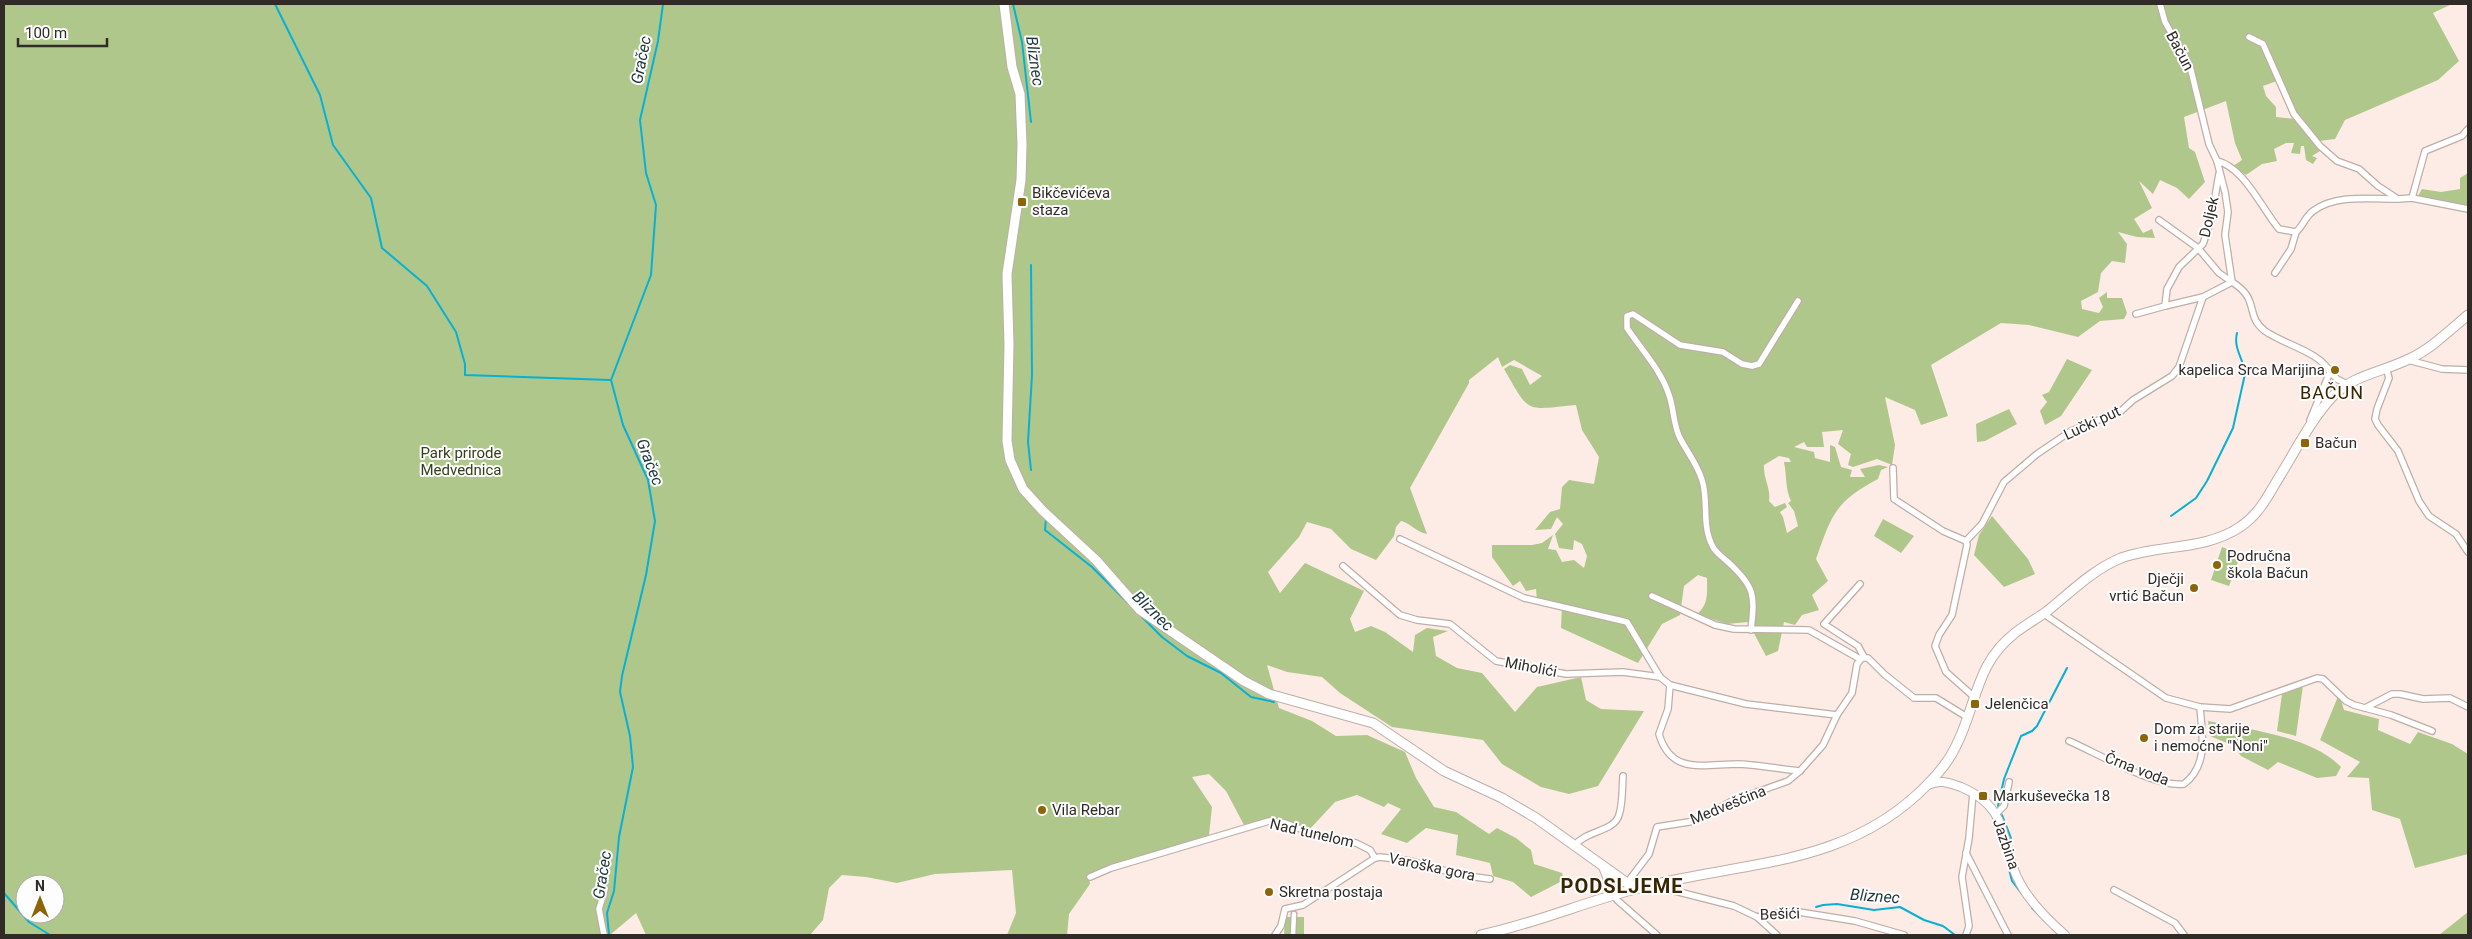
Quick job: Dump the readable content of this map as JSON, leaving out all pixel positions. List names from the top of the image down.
{
  "streets": {
    "street": [
      "Bačun",
      "Doljek",
      "Lučki put",
      "Miholići",
      "Črna voda",
      "Medveščina",
      "Nad tunelom",
      "Jazbina",
      "Varoška gora",
      "Bešići"
    ]
  },
  "crossings": [
    ["Bačun", "Doljek"],
    ["Nad tunelom", "Varoška gora"]
  ],
  "districts": ["BAČUN", "PODSLJEME"],
  "water": ["Gračec", "Bliznec"],
  "parks": ["Park prirode Medvednica"],
  "places": {
    "transit": [
      "Bikčevićeva staza",
      "Bačun",
      "Jelenčica",
      "Markuševečka 18"
    ],
    "other": [
      "kapelica Srca Marijina",
      "Područna škola Bačun",
      "Dječji vrtić Bačun",
      "Dom za starije i nemoćne \"Noni\"",
      "Vila Rebar",
      "Skretna postaja"
    ]
  },
  "scale_bar": "100 m",
  "north": "top"
}
